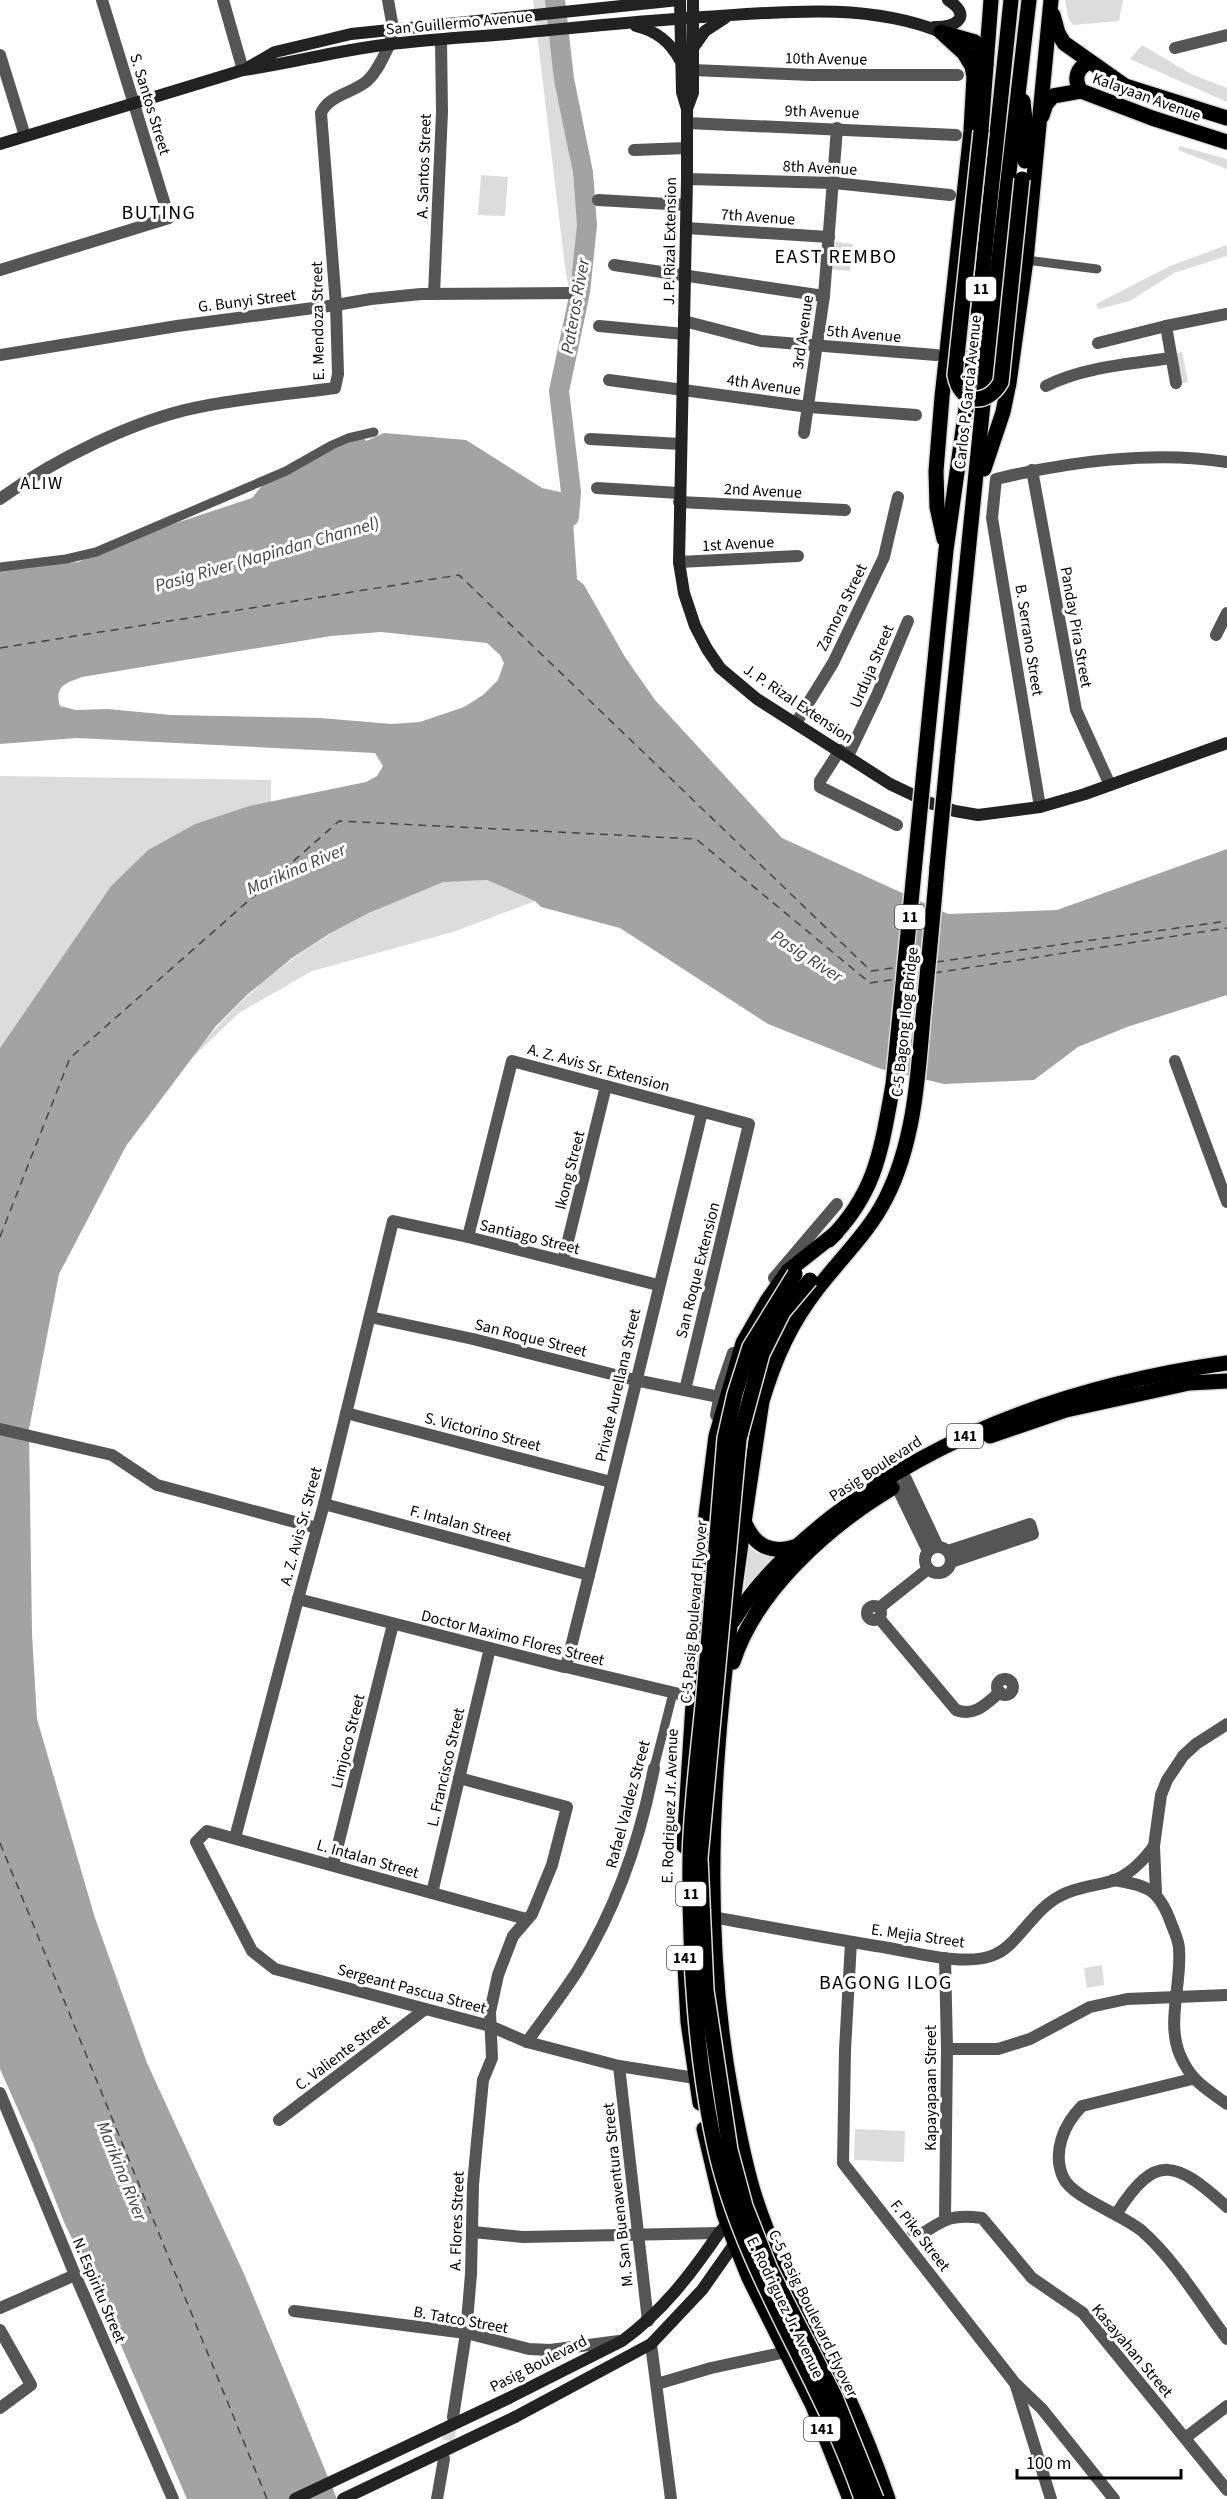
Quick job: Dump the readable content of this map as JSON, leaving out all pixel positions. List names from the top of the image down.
{
  "streets": {
    "main road": [
      "San Guillermo Avenue",
      "Kalayaan Avenue",
      "J. P. Rizal Extension",
      "11",
      "Carlos P. Garcia Avenue",
      "C-5 Bagong Ilog Bridge",
      "141",
      "Pasig Boulevard",
      "C-5 Pasig Boulevard Flyover",
      "E. Rodriguez Jr. Avenue"
    ],
    "street": [
      "10th Avenue",
      "S. Santos Street",
      "9th Avenue",
      "A. Santos Street",
      "8th Avenue",
      "7th Avenue",
      "G. Bunyi Street",
      "E. Mendoza Street",
      "3rd Avenue",
      "5th Avenue",
      "4th Avenue",
      "2nd Avenue",
      "1st Avenue",
      "Zamora Street",
      "Panday Pira Street",
      "B. Serrano Street",
      "Urduja Street",
      "A. Z. Avis Sr. Extension",
      "Ikong Street",
      "Santiago Street",
      "San Roque Extension",
      "San Roque Street",
      "Private Aurellana Street",
      "S. Victorino Street",
      "F. Intalan Street",
      "A. Z. Avis Sr. Street",
      "Doctor Maximo Flores Street",
      "Limjoco Street",
      "L. Francisco Street",
      "Rafael Valdez Street",
      "L. Intalan Street",
      "E. Mejia Street",
      "Sergeant Pascua Street",
      "C. Valiente Street",
      "Kapayapaan Street",
      "M. San Buenaventura Street",
      "A. Flores Street",
      "F. Pike Street",
      "N. Espiritu Street",
      "B. Tatco Street",
      "Kasayahan Street"
    ]
  },
  "crossings": [
    ["San Guillermo Avenue", "S. Santos Street"],
    ["San Guillermo Avenue", "A. Santos Street"],
    ["San Guillermo Avenue", "J. P. Rizal Extension"],
    ["San Guillermo Avenue", "E. Mendoza Street"],
    ["10th Avenue", "J. P. Rizal Extension"],
    ["9th Avenue", "J. P. Rizal Extension"],
    ["9th Avenue", "3rd Avenue"],
    ["A. Santos Street", "G. Bunyi Street"],
    ["8th Avenue", "J. P. Rizal Extension"],
    ["8th Avenue", "3rd Avenue"],
    ["7th Avenue", "J. P. Rizal Extension"],
    ["7th Avenue", "3rd Avenue"],
    ["J. P. Rizal Extension", "5th Avenue"],
    ["J. P. Rizal Extension", "4th Avenue"],
    ["J. P. Rizal Extension", "2nd Avenue"],
    ["J. P. Rizal Extension", "1st Avenue"],
    ["J. P. Rizal Extension", "Zamora Street"],
    ["J. P. Rizal Extension", "Panday Pira Street"],
    ["J. P. Rizal Extension", "B. Serrano Street"],
    ["J. P. Rizal Extension", "Urduja Street"],
    ["G. Bunyi Street", "E. Mendoza Street"],
    ["3rd Avenue", "5th Avenue"],
    ["3rd Avenue", "4th Avenue"],
    ["Carlos P. Garcia Avenue", "C-5 Bagong Ilog Bridge"],
    ["Panday Pira Street", "B. Serrano Street"],
    ["C-5 Bagong Ilog Bridge", "C-5 Pasig Boulevard Flyover"],
    ["C-5 Bagong Ilog Bridge", "E. Rodriguez Jr. Avenue"],
    ["A. Z. Avis Sr. Extension", "Ikong Street"],
    ["A. Z. Avis Sr. Extension", "Santiago Street"],
    ["A. Z. Avis Sr. Extension", "San Roque Extension"],
    ["A. Z. Avis Sr. Extension", "Private Aurellana Street"],
    ["Ikong Street", "Santiago Street"],
    ["Santiago Street", "Private Aurellana Street"],
    ["Santiago Street", "A. Z. Avis Sr. Street"],
    ["San Roque Extension", "San Roque Street"],
    ["San Roque Street", "Private Aurellana Street"],
    ["San Roque Street", "A. Z. Avis Sr. Street"],
    ["Private Aurellana Street", "S. Victorino Street"],
    ["Private Aurellana Street", "F. Intalan Street"],
    ["Private Aurellana Street", "Doctor Maximo Flores Street"],
    ["S. Victorino Street", "A. Z. Avis Sr. Street"],
    ["Pasig Boulevard", "Doctor Maximo Flores Street"],
    ["Pasig Boulevard", "E. Rodriguez Jr. Avenue"],
    ["Pasig Boulevard", "M. San Buenaventura Street"],
    ["Pasig Boulevard", "B. Tatco Street"],
    ["F. Intalan Street", "A. Z. Avis Sr. Street"],
    ["A. Z. Avis Sr. Street", "Doctor Maximo Flores Street"],
    ["A. Z. Avis Sr. Street", "L. Intalan Street"],
    ["C-5 Pasig Boulevard Flyover", "E. Rodriguez Jr. Avenue"],
    ["Doctor Maximo Flores Street", "Limjoco Street"],
    ["Doctor Maximo Flores Street", "L. Francisco Street"],
    ["Doctor Maximo Flores Street", "Rafael Valdez Street"],
    ["Doctor Maximo Flores Street", "E. Rodriguez Jr. Avenue"],
    ["Limjoco Street", "L. Intalan Street"],
    ["L. Francisco Street", "L. Intalan Street"],
    ["L. Francisco Street", "A. Flores Street"],
    ["Rafael Valdez Street", "Sergeant Pascua Street"],
    ["E. Rodriguez Jr. Avenue", "E. Mejia Street"],
    ["E. Rodriguez Jr. Avenue", "Sergeant Pascua Street"],
    ["L. Intalan Street", "Sergeant Pascua Street"],
    ["L. Intalan Street", "A. Flores Street"],
    ["E. Mejia Street", "Kapayapaan Street"],
    ["E. Mejia Street", "F. Pike Street"],
    ["Sergeant Pascua Street", "C. Valiente Street"],
    ["Sergeant Pascua Street", "M. San Buenaventura Street"],
    ["Sergeant Pascua Street", "A. Flores Street"],
    ["Kapayapaan Street", "Kasayahan Street"],
    ["A. Flores Street", "B. Tatco Street"]
  ],
  "districts": [
    "BUTING",
    "EAST REMBO",
    "ALIW",
    "BAGONG ILOG"
  ],
  "water": [
    "Pateros River",
    "Pasig River (Napindan Channel)",
    "Marikina River",
    "Pasig River"
  ],
  "scale_bar": "100 m"
}
